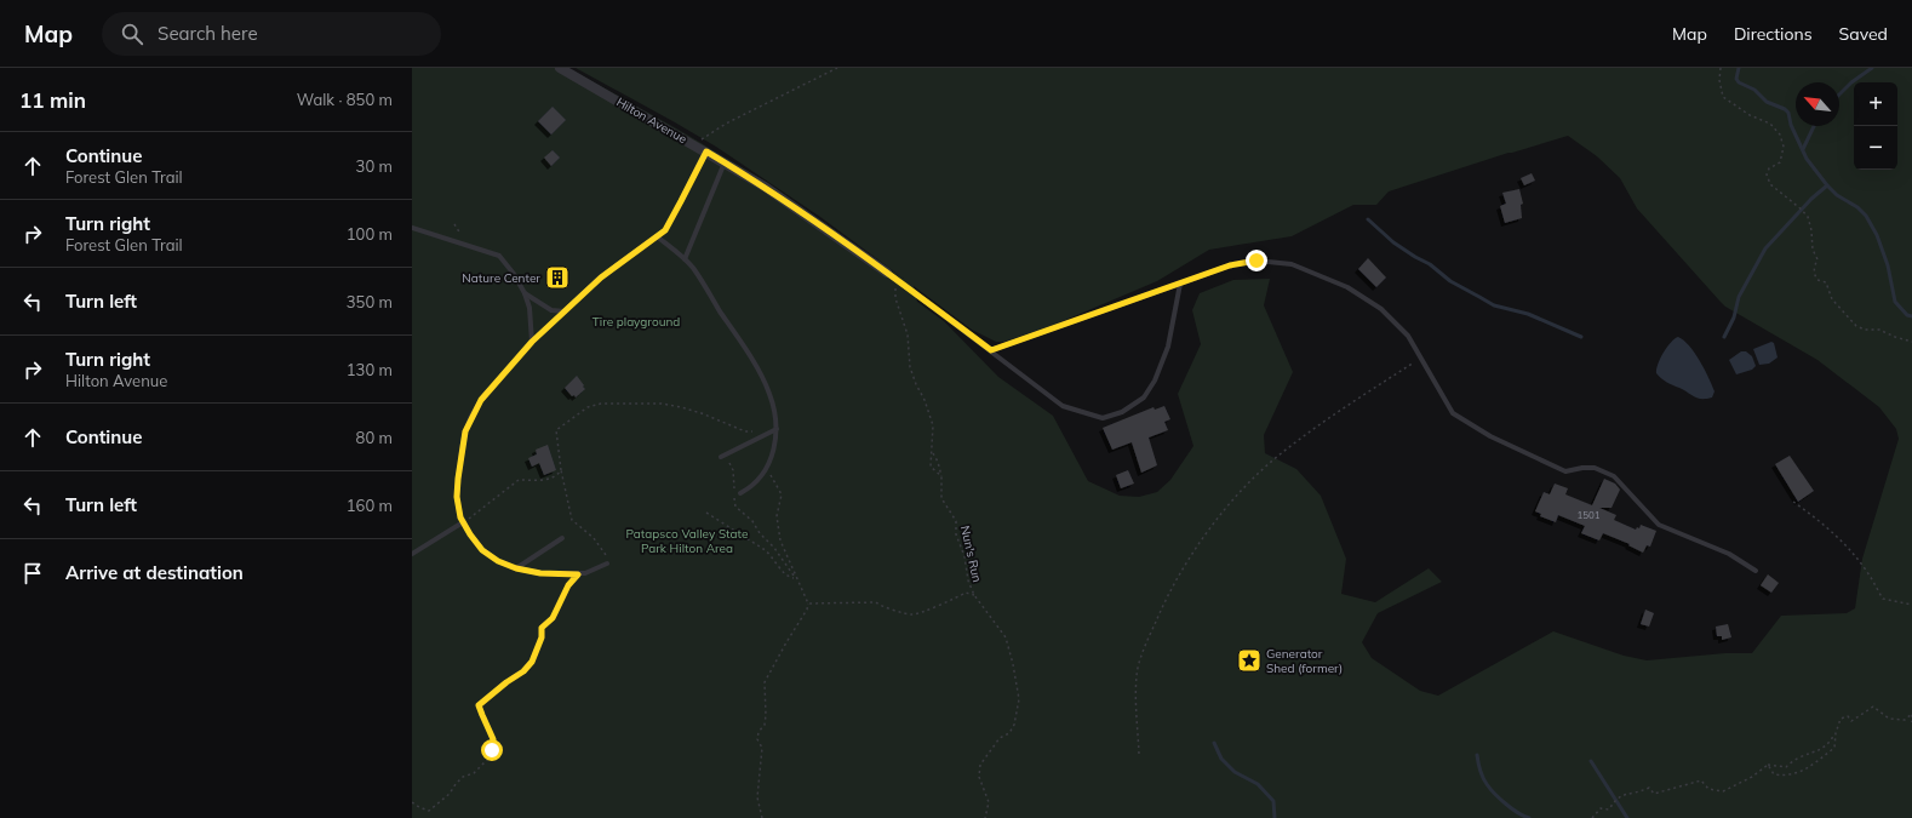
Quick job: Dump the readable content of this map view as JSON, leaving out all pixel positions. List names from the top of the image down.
{
  "streets": {
    "street": ["Hilton Avenue"],
    "path": ["Nun's Run"]
  },
  "parks": ["Tire playground", "Patapsco Valley State Park Hilton Area"],
  "places": {
    "building": ["Nature Center"],
    "place": ["Generator Shed (former)"]
  },
  "house_numbers": ["1501"],
  "north": "top left",
  "page": {
    "header": "Map",
    "search": "Search here",
    "nav": ["Map", "Directions", "Saved"],
    "heading": ["11 min", "Walk · 850 m"],
    "map_buttons": ["+", "−"],
    "list": [
      ["Continue", "Forest Glen Trail", "30 m"],
      ["Turn right", "Forest Glen Trail", "100 m"],
      ["Turn left", "350 m"],
      ["Turn right", "Hilton Avenue", "130 m"],
      ["Continue", "80 m"],
      ["Turn left", "160 m"],
      "Arrive at destination"
    ]
  }
}
